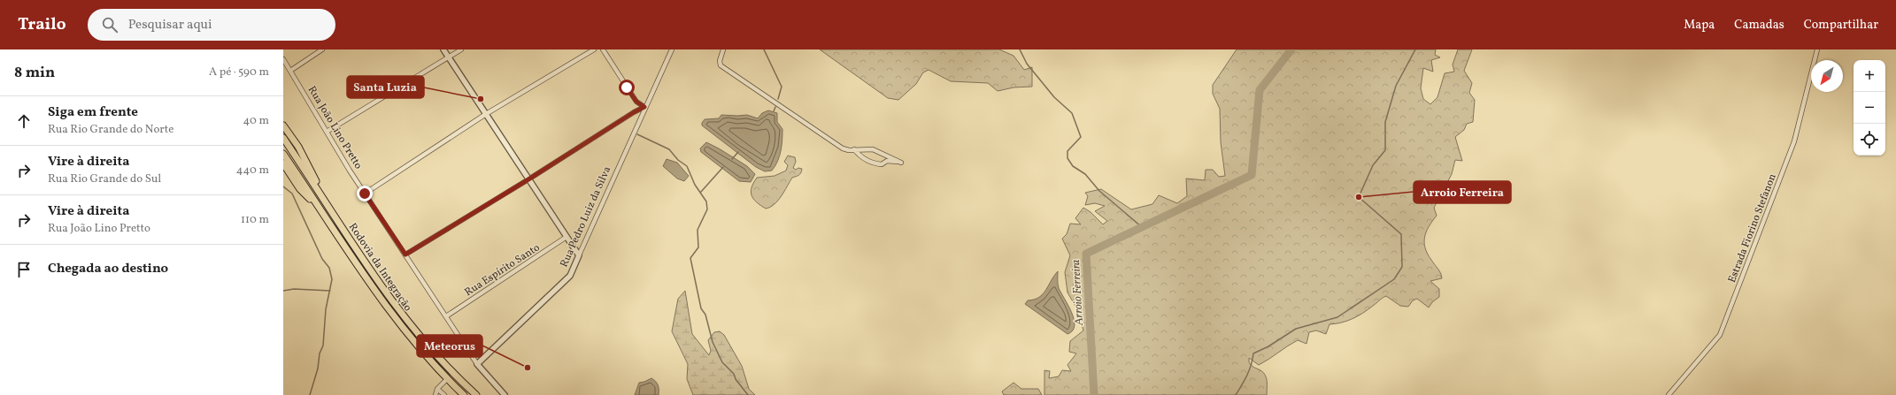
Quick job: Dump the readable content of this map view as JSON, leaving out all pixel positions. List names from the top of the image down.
{
  "streets": {
    "highway": ["Rodovia da Integração"],
    "street": [
      "Rua João Lino Pretto",
      "Rua Pedro Luiz da Silva",
      "Estrada Fiorino Stefanon",
      "Rua Espírito Santo"
    ]
  },
  "crossings": [
    ["Rua João Lino Pretto", "Rua Pedro Luiz da Silva"],
    ["Rua João Lino Pretto", "Rua Espírito Santo"]
  ],
  "water": ["Arroio Ferreira"],
  "places": ["Santa Luzia", "Arroio Ferreira", "Meteorus"],
  "north": "bottom left",
  "page": {
    "header": "Trailo",
    "search": "Pesquisar aqui",
    "nav": ["Mapa", "Camadas", "Compartilhar"],
    "heading": ["8 min", "A pé · 590 m"],
    "map_buttons": ["+", "−"],
    "list": [
      ["Siga em frente", "Rua Rio Grande do Norte", "40 m"],
      ["Vire à direita", "Rua Rio Grande do Sul", "440 m"],
      ["Vire à direita", "Rua João Lino Pretto", "110 m"],
      "Chegada ao destino"
    ]
  }
}
